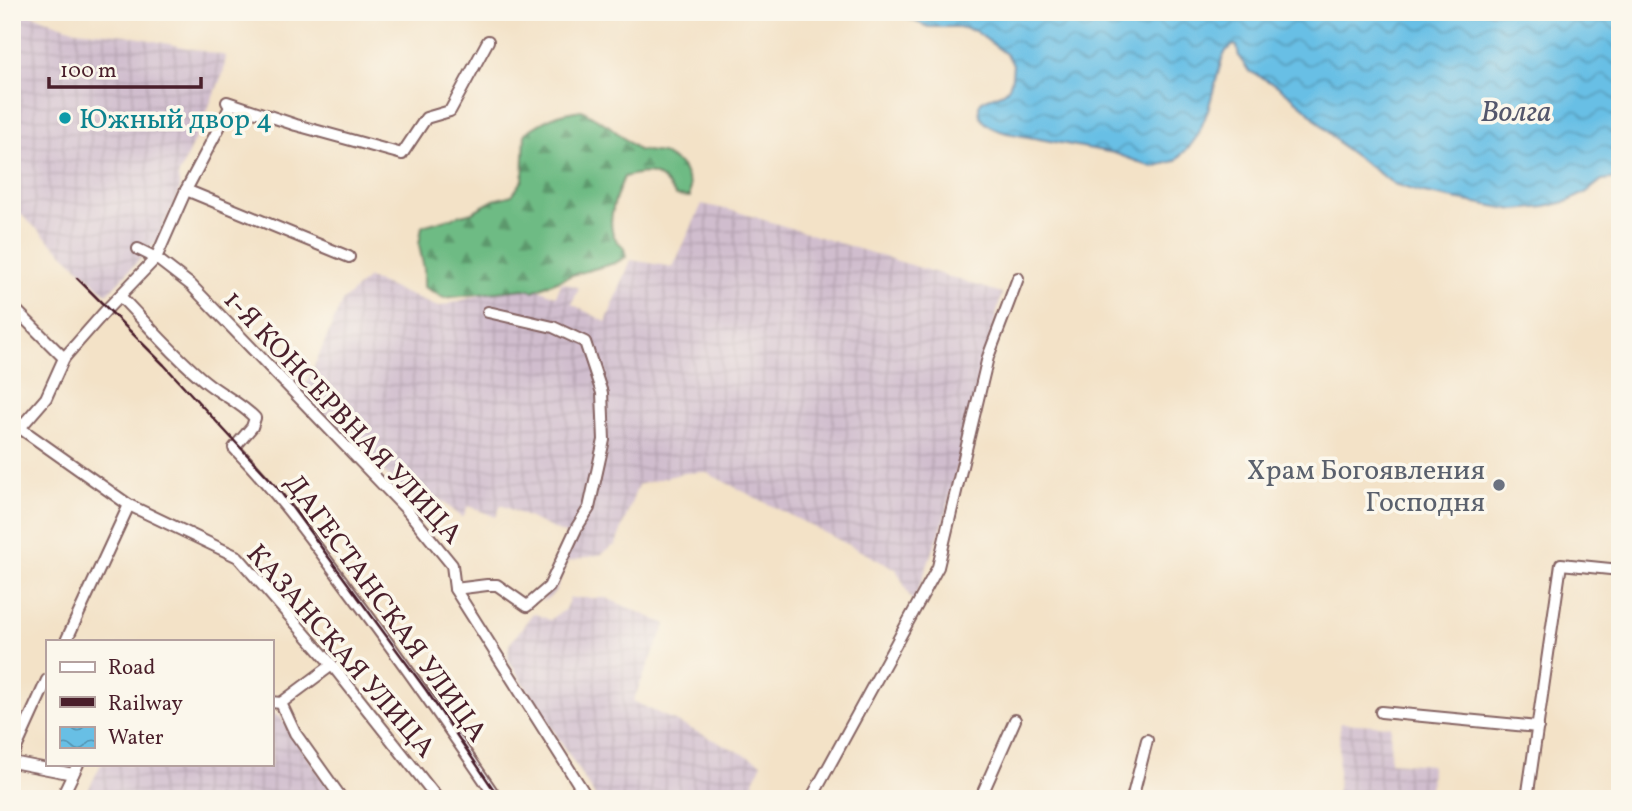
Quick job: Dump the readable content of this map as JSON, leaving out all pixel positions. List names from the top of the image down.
{
  "streets": {
    "street": ["1-Я КОНСЕРВНАЯ УЛИЦА", "ДАГЕСТАНСКАЯ УЛИЦА", "КАЗАНСКАЯ УЛИЦА"]
  },
  "water": ["Волга"],
  "places": ["Южный двор 4", "Храм Богоявления Господня"],
  "legend": ["Road", "Railway", "Water"],
  "scale_bar": "100 m"
}
